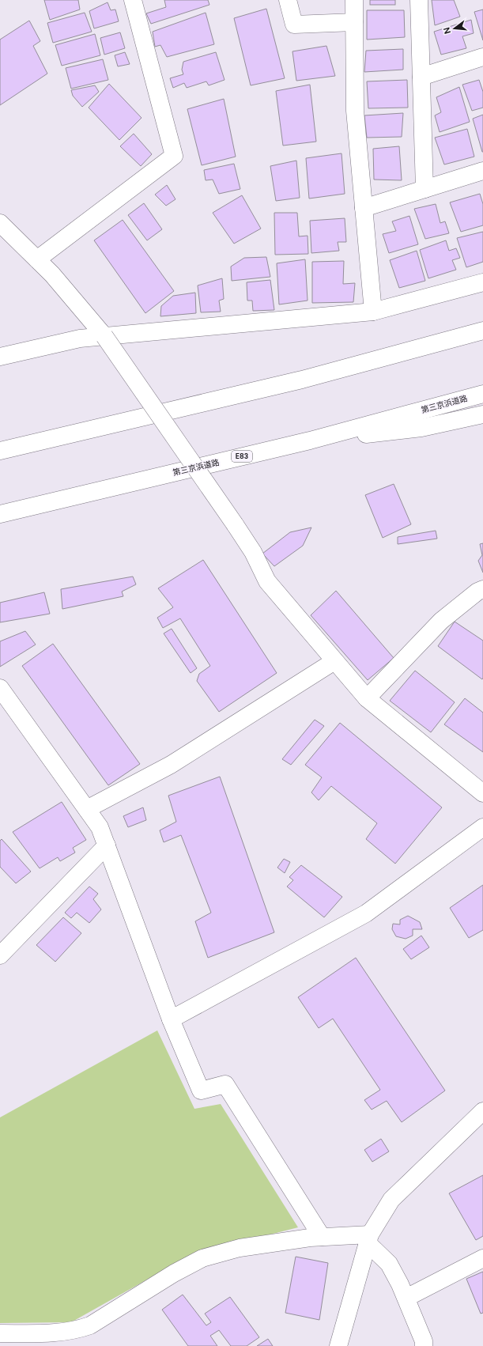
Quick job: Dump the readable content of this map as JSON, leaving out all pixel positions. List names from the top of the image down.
{
  "streets": {
    "main road": ["第三京浜道路", "E83"]
  },
  "north": "left"
}
